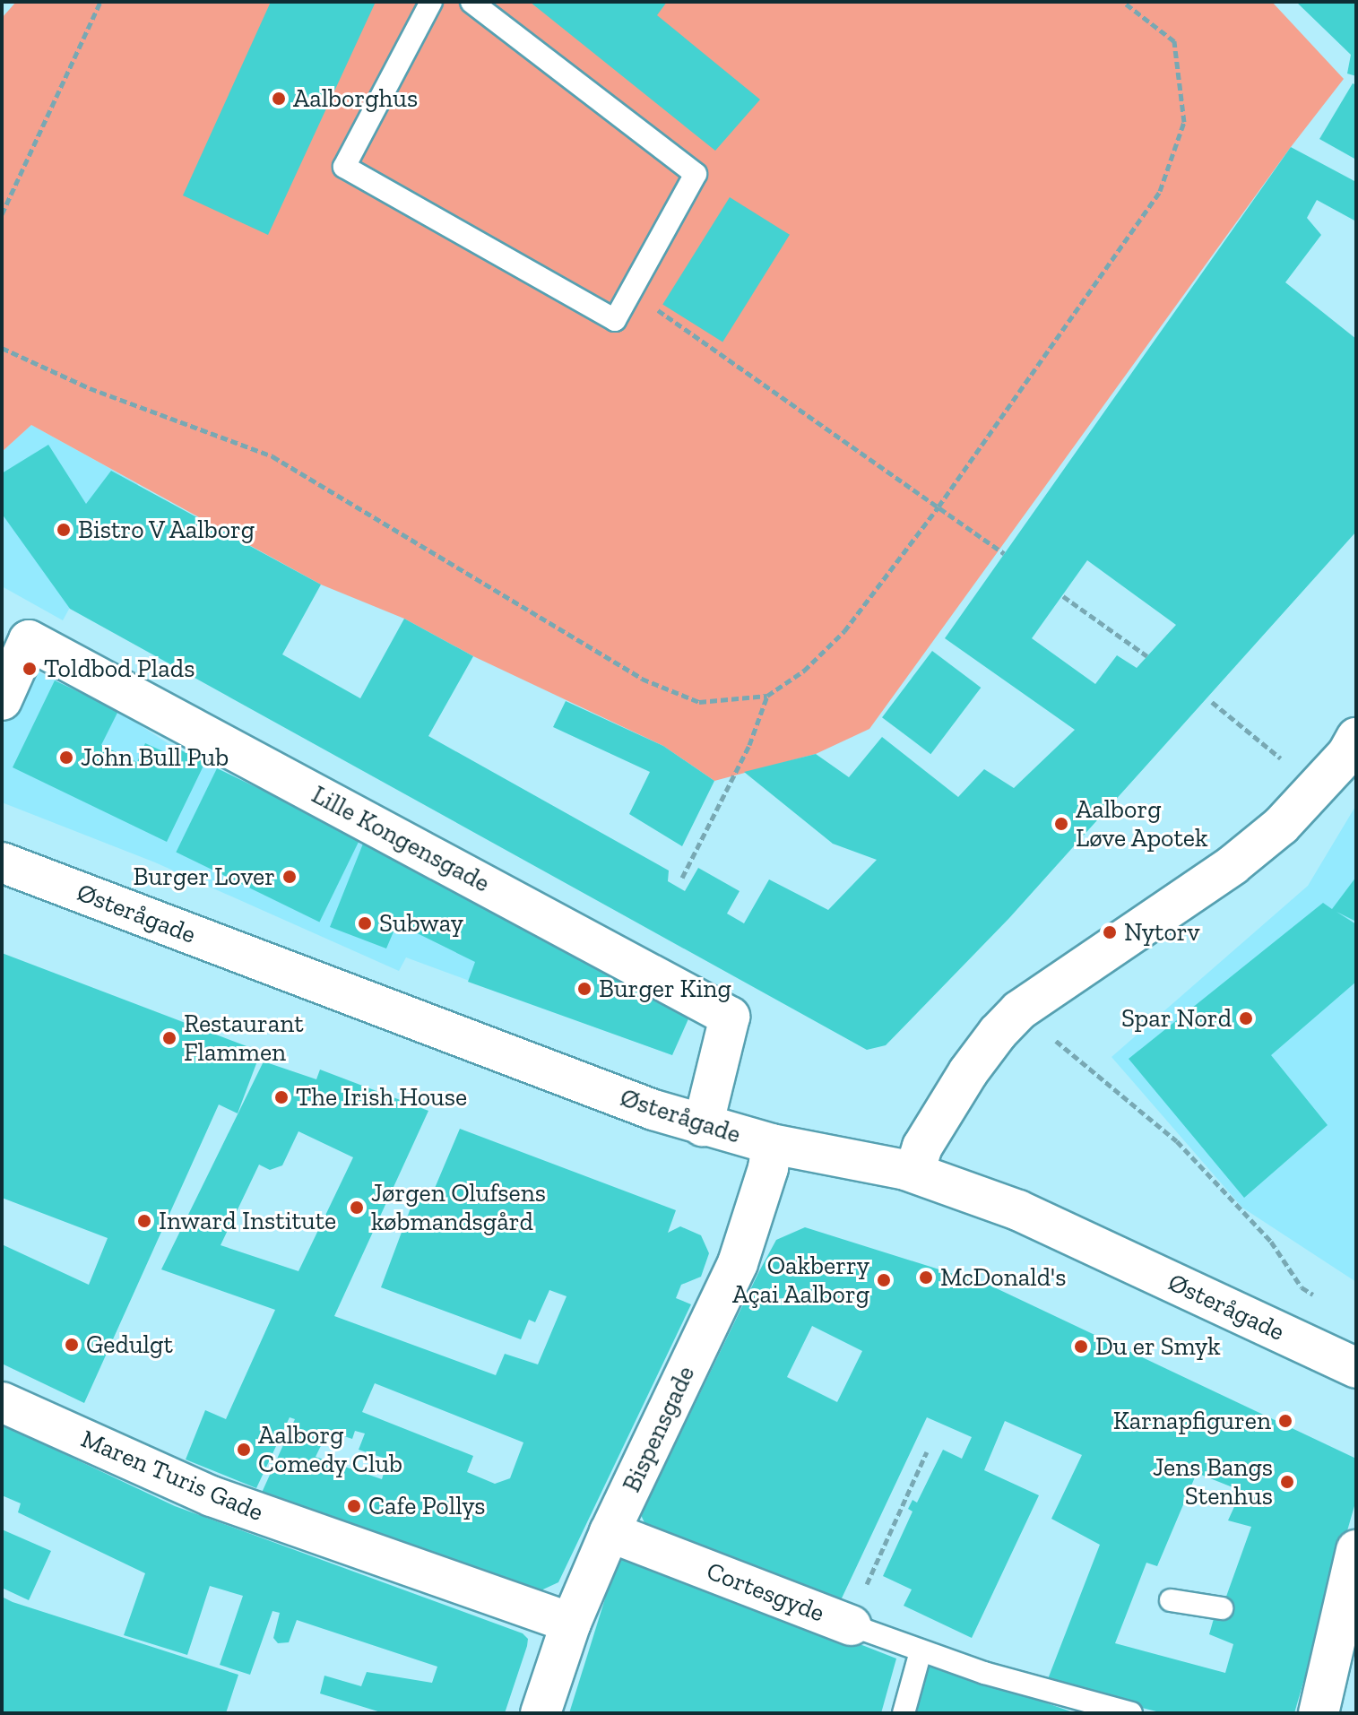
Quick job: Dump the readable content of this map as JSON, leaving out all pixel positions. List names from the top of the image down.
{
  "streets": {
    "street": [
      "Lille Kongensgade",
      "Østerågade",
      "Bispensgade",
      "Maren Turis Gade",
      "Cortesgyde"
    ]
  },
  "crossings": [
    ["Lille Kongensgade", "Østerågade"],
    ["Østerågade", "Bispensgade"],
    ["Bispensgade", "Maren Turis Gade"],
    ["Bispensgade", "Cortesgyde"]
  ],
  "places": [
    "Aalborghus",
    "Bistro V Aalborg",
    "Toldbod Plads",
    "John Bull Pub",
    "Aalborg Løve Apotek",
    "Burger Lover",
    "Subway",
    "Nytorv",
    "Burger King",
    "Spar Nord",
    "Restaurant Flammen",
    "The Irish House",
    "Jørgen Olufsens købmandsgård",
    "Inward Institute",
    "McDonald's",
    "Oakberry Açai Aalborg",
    "Gedulgt",
    "Du er Smyk",
    "Karnapfiguren",
    "Aalborg Comedy Club",
    "Jens Bangs Stenhus",
    "Cafe Pollys"
  ]
}
